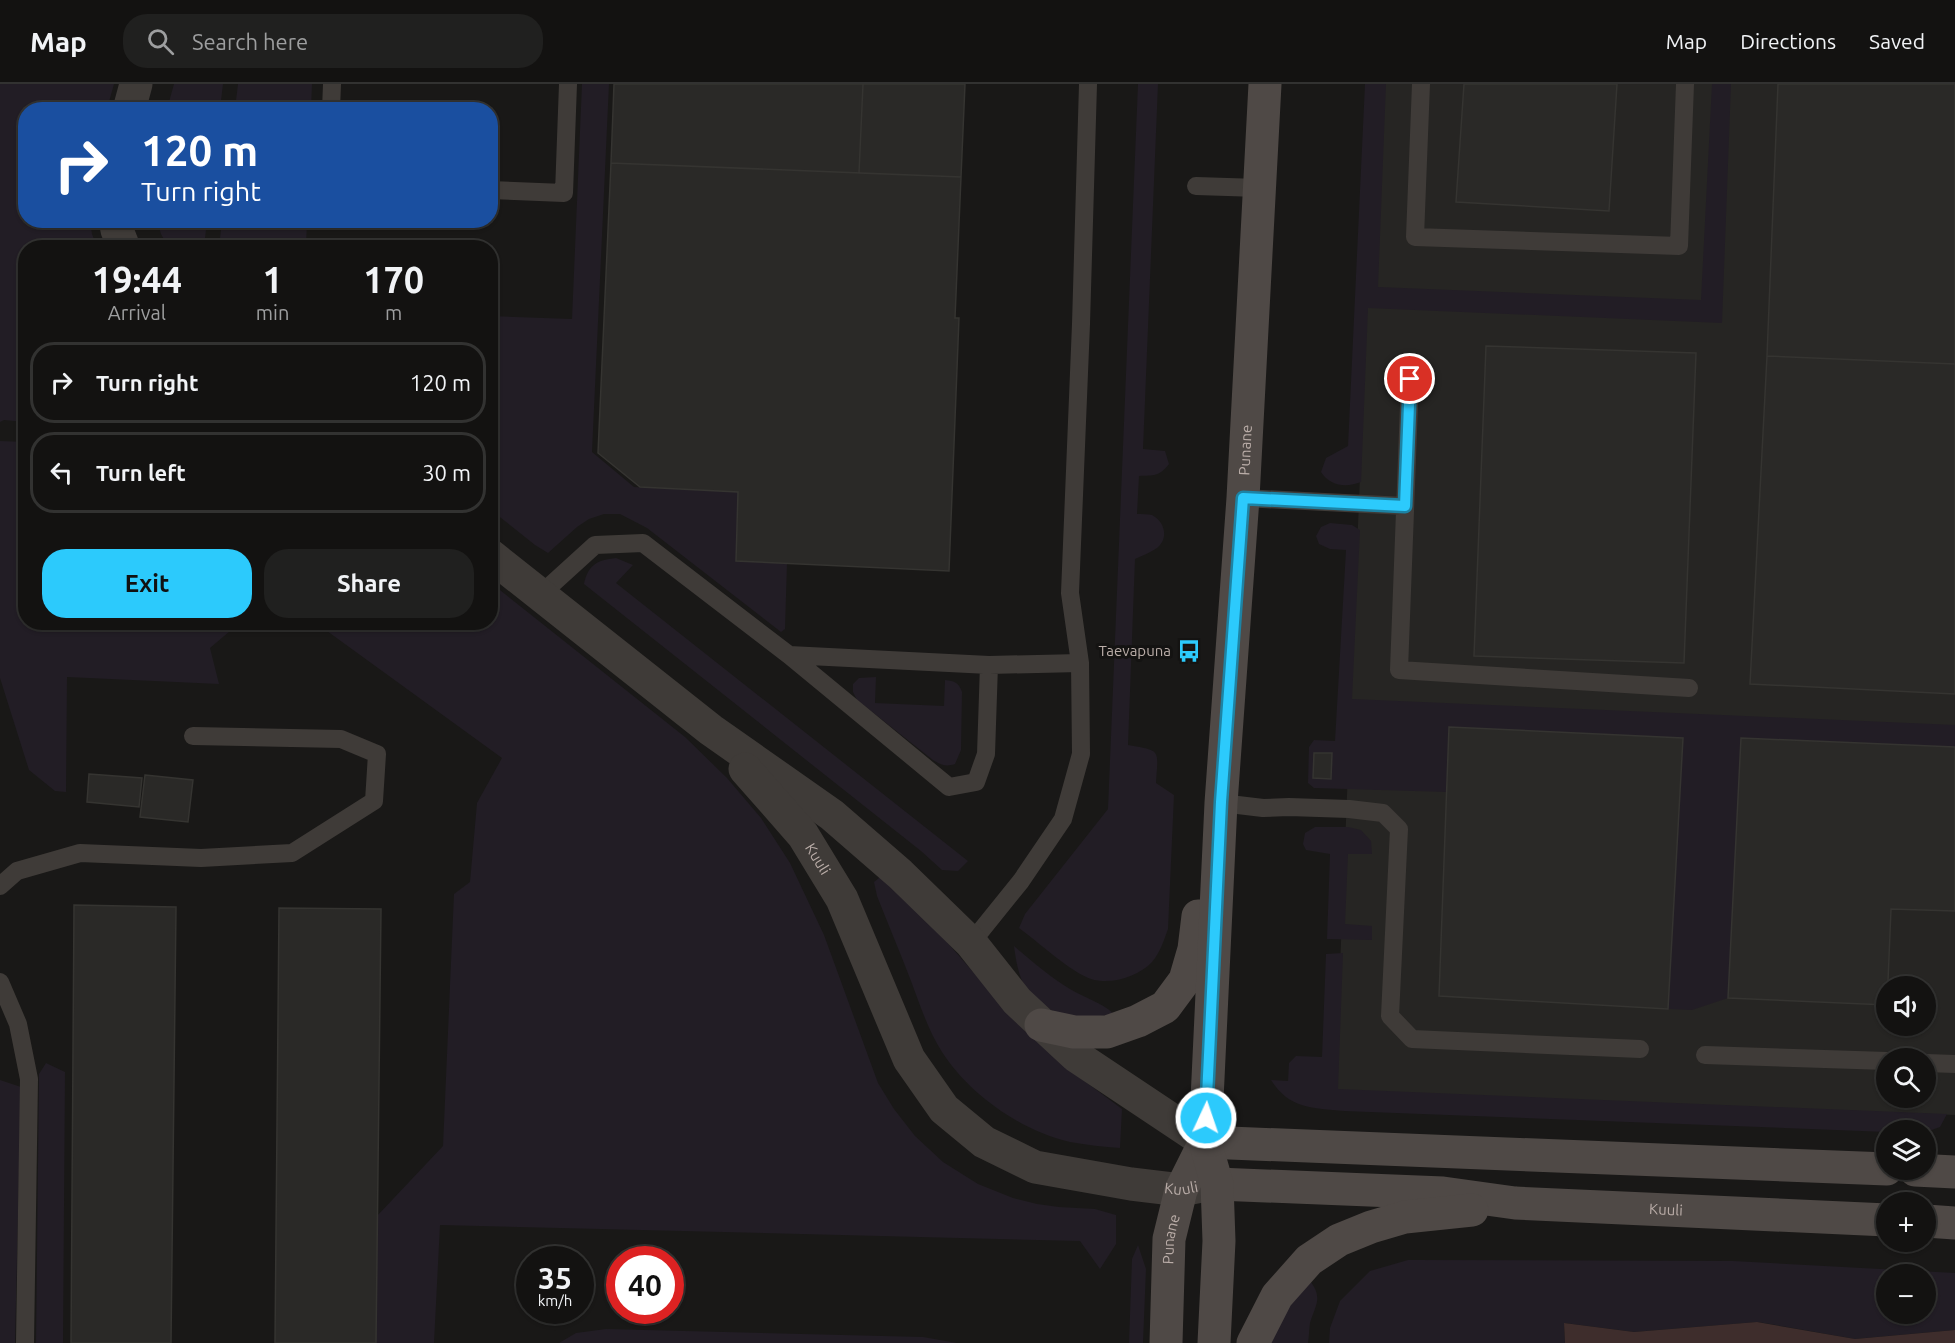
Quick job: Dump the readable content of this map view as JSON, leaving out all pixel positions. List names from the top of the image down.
{
  "streets": {
    "main road": ["Punane", "Kuuli"]
  },
  "crossings": [
    ["Punane", "Kuuli"]
  ],
  "places": {
    "bus stop": ["Taevapuna"]
  },
  "page": {
    "header": "Map",
    "search": "Search here",
    "nav": ["Map", "Directions", "Saved"],
    "turn": ["120 m", "Turn right"],
    "eta": [
      "19:44",
      "Arrival",
      "1",
      "min",
      "170",
      "m"
    ],
    "list": [
      {
        "name": "Turn right",
        "value": "120 m"
      },
      {
        "name": "Turn left",
        "value": "30 m"
      }
    ],
    "buttons": ["Exit", "Share"],
    "map_buttons": ["+", "−"],
    "speed": "35 km/h",
    "limit": "40"
  }
}
